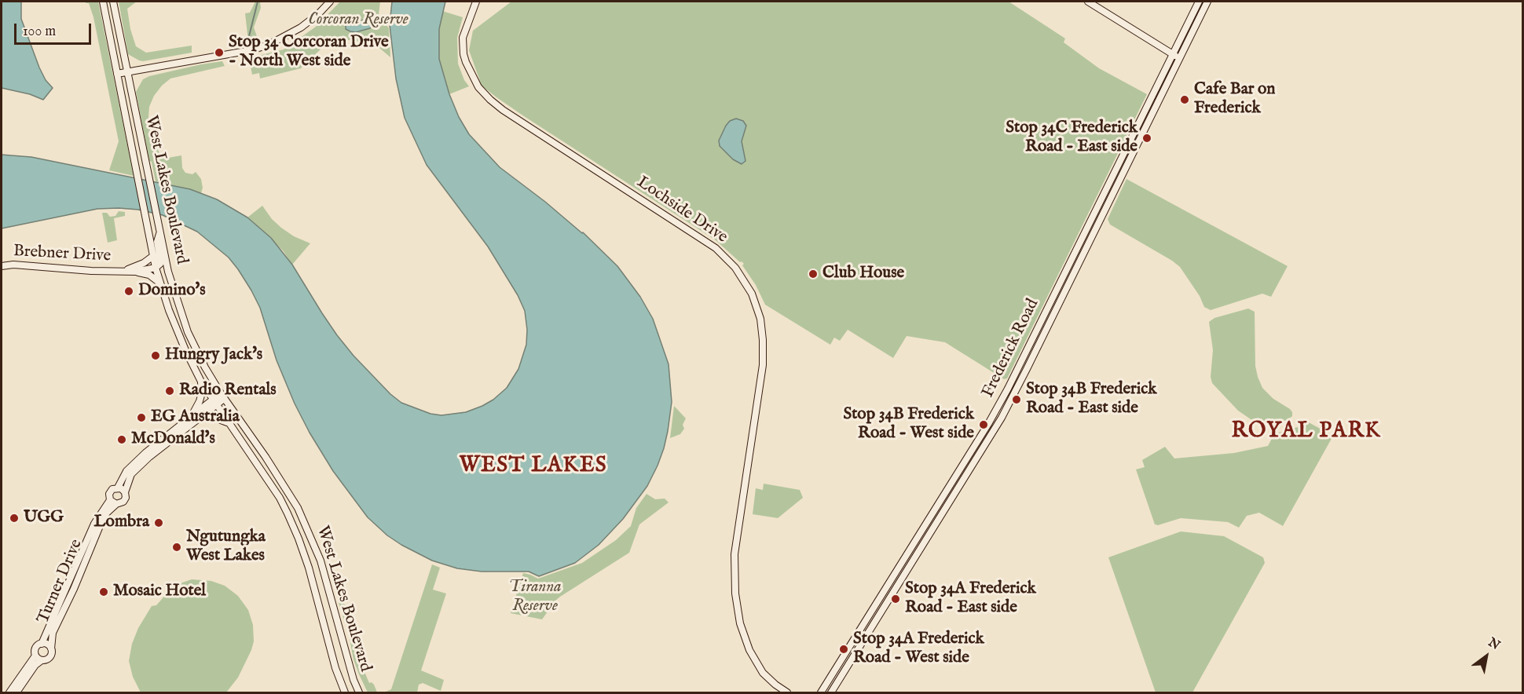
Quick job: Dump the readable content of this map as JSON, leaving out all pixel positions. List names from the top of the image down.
{
  "streets": {
    "main road": [
      "West Lakes Boulevard",
      "Lochside Drive",
      "Brebner Drive",
      "Frederick Road",
      "Turner Drive"
    ]
  },
  "crossings": [
    ["West Lakes Boulevard", "Brebner Drive"]
  ],
  "districts": ["ROYAL PARK", "WEST LAKES"],
  "parks": ["Corcoran Reserve", "Tiranna Reserve"],
  "places": [
    "Stop 34 Corcoran Drive - North West side",
    "Cafe Bar on Frederick",
    "Stop 34C Frederick Road - East side",
    "Club House",
    "Domino's",
    "Hungry Jack's",
    "Radio Rentals",
    "Stop 34B Frederick Road - East side",
    "EG Australia",
    "Stop 34B Frederick Road - West side",
    "McDonald's",
    "UGG",
    "Lombra",
    "Ngutungka West Lakes",
    "Mosaic Hotel",
    "Stop 34A Frederick Road - East side",
    "Stop 34A Frederick Road - West side"
  ],
  "scale_bar": "100 m",
  "north": "top right"
}
